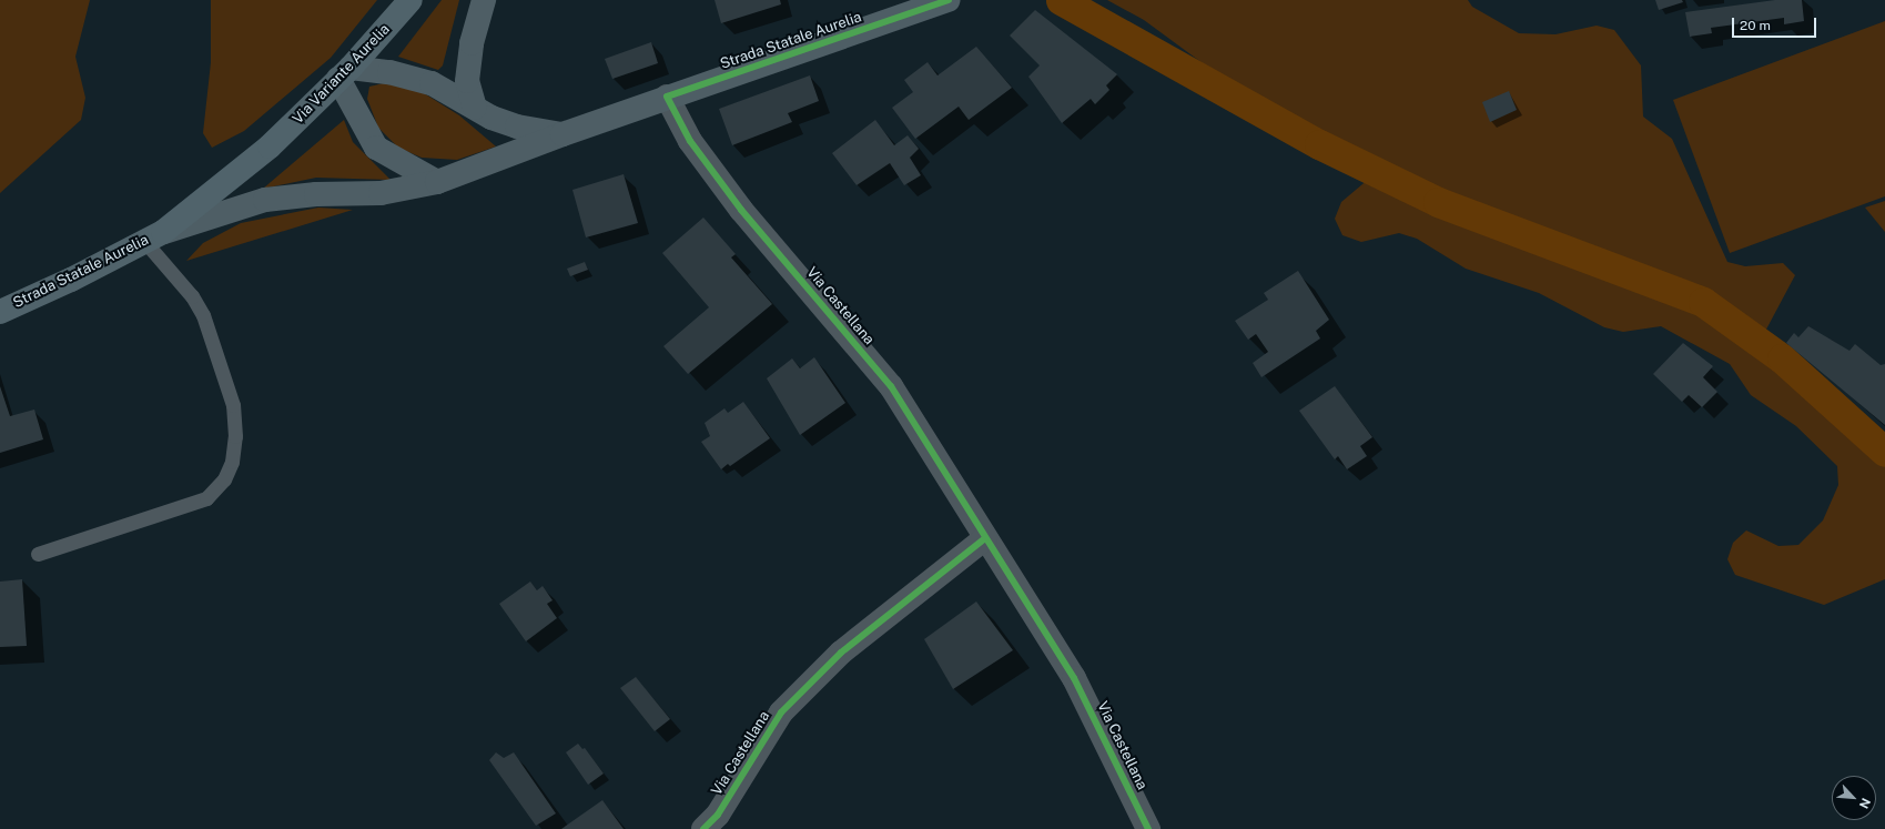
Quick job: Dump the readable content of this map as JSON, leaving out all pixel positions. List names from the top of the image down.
{
  "streets": {
    "main road": ["Strada Statale Aurelia", "Via Variante Aurelia"],
    "street": ["Via Castellana"]
  },
  "crossings": [
    ["Strada Statale Aurelia", "Via Variante Aurelia"],
    ["Strada Statale Aurelia", "Via Castellana"]
  ],
  "scale_bar": "20 m",
  "north": "bottom right"
}
